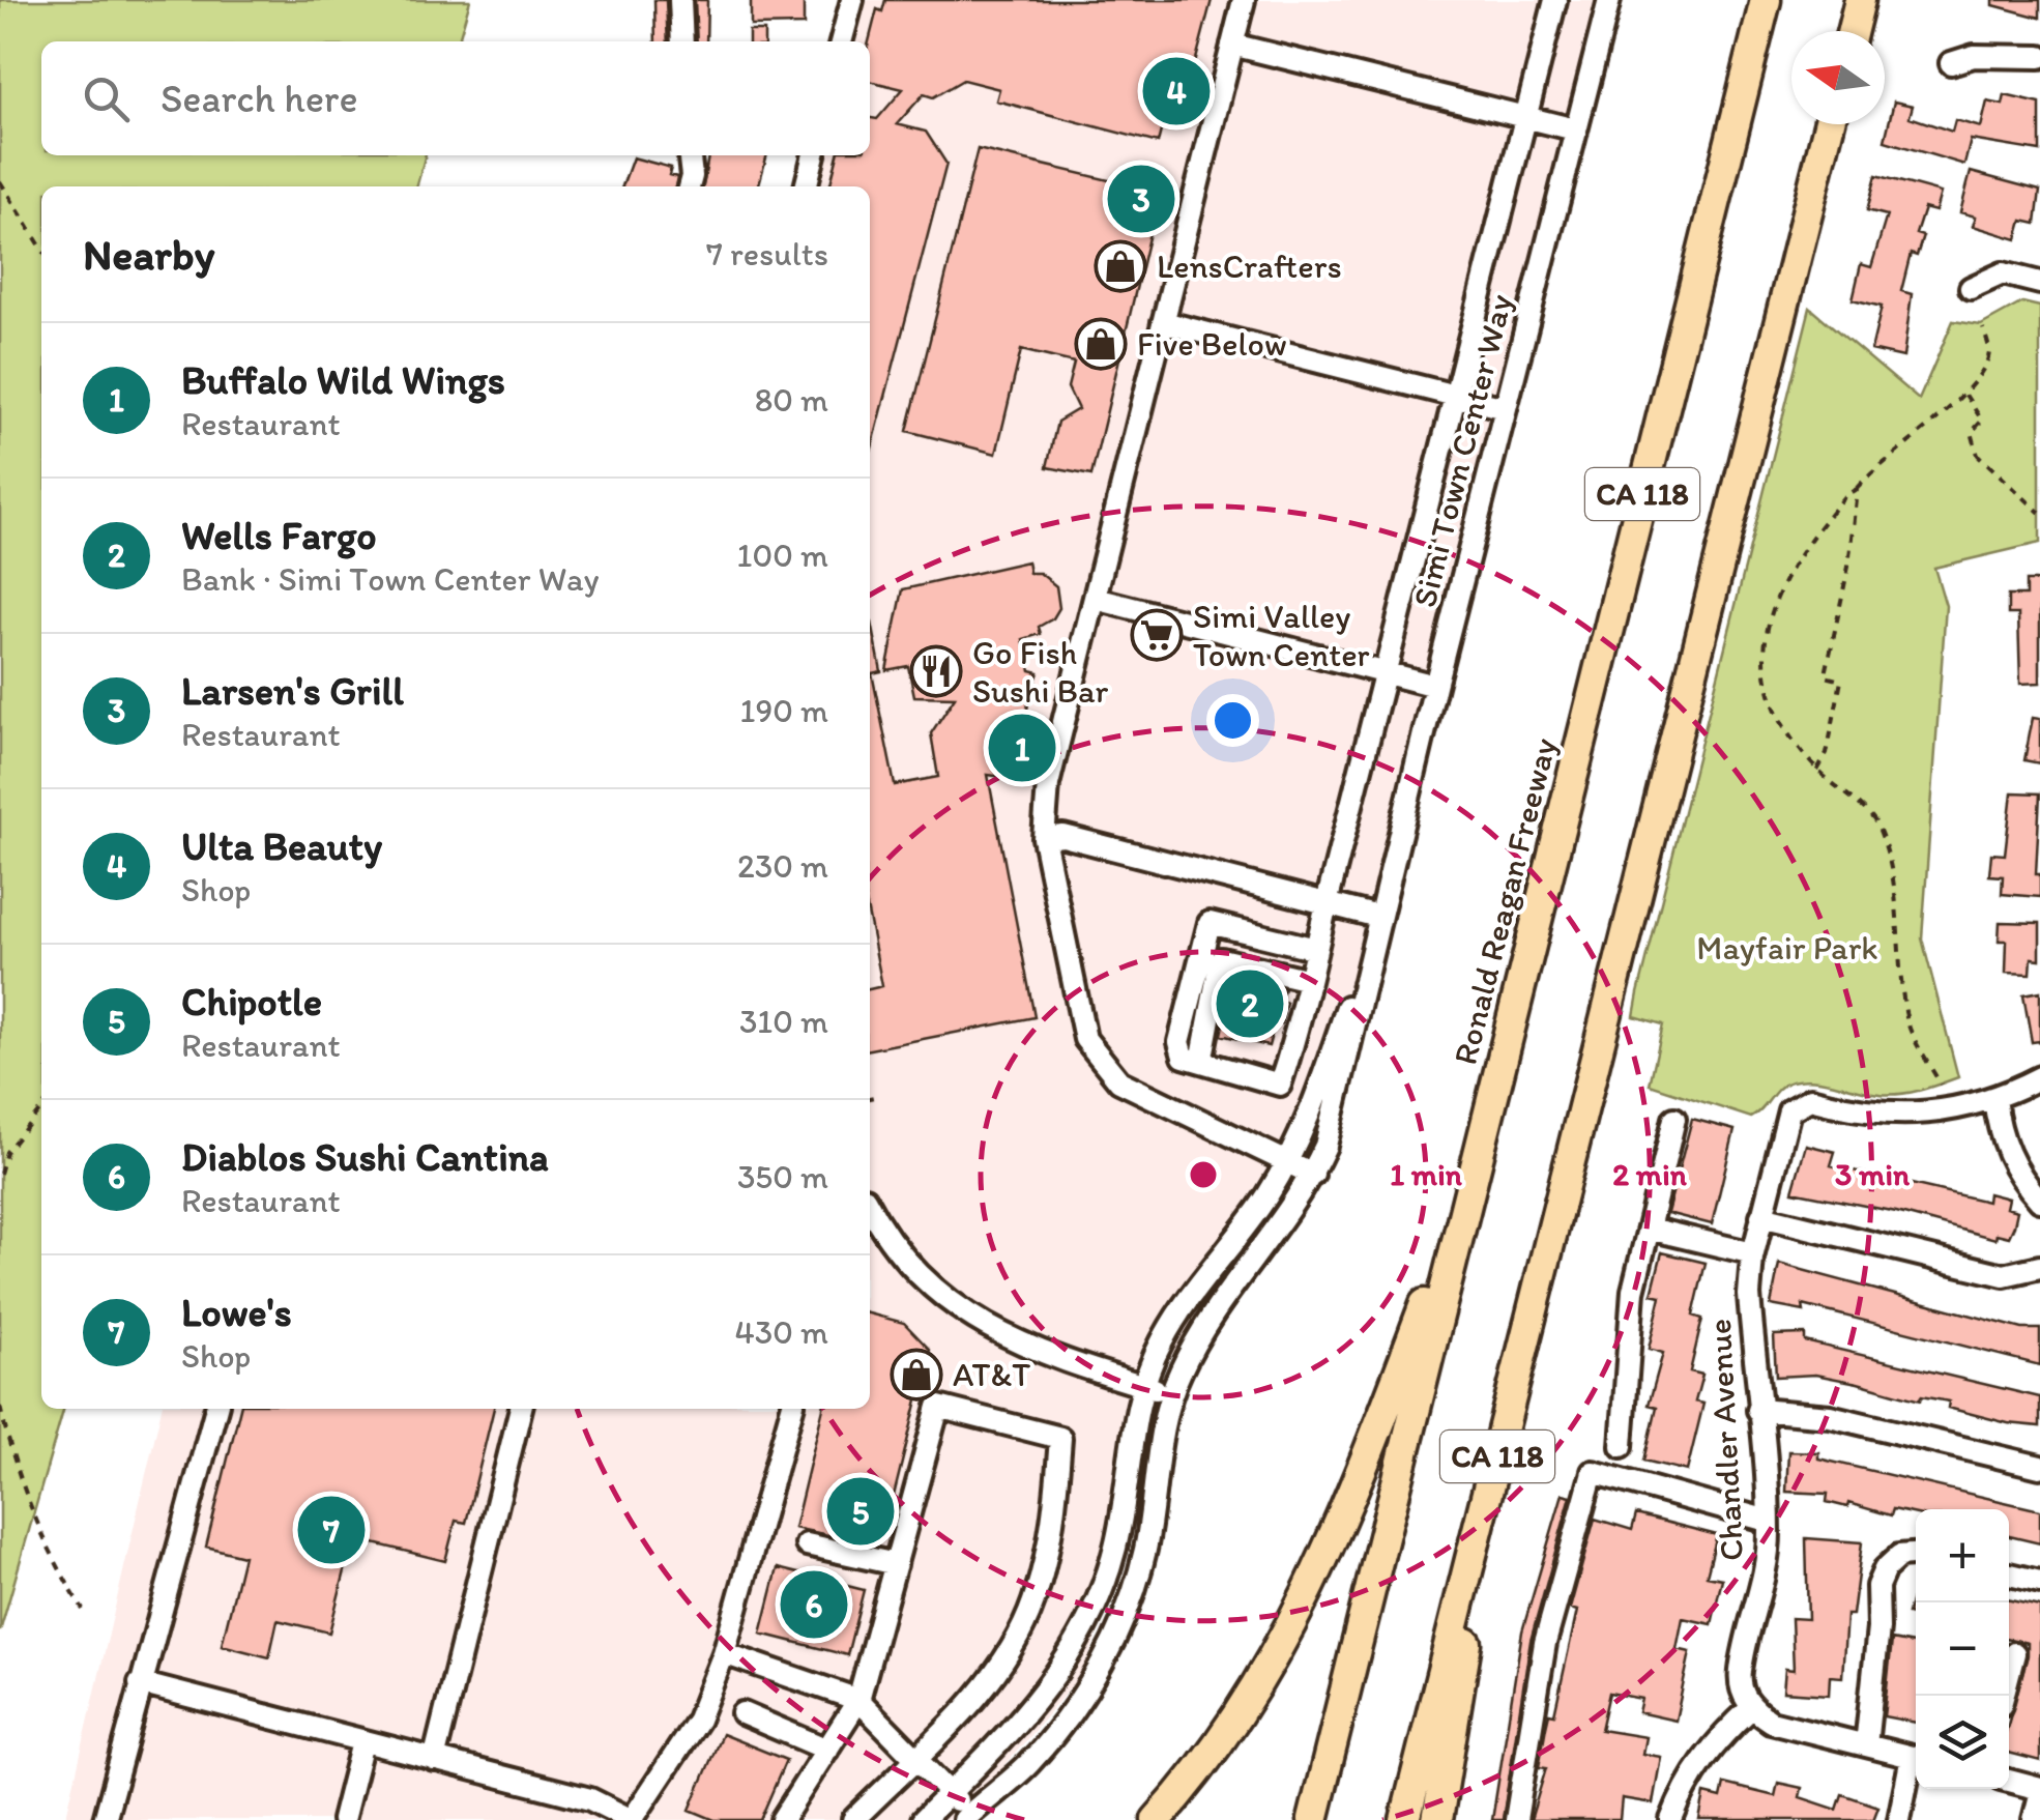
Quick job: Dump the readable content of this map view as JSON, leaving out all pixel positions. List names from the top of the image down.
{
  "streets": {
    "highway": ["CA 118", "Ronald Reagan Freeway"],
    "street": ["Simi Town Center Way", "Chandler Avenue"]
  },
  "parks": ["Mayfair Park"],
  "places": {
    "shop": ["LensCrafters", "Five Below", "AT&T"],
    "supermarket": ["Simi Valley Town Center"],
    "restaurant": ["Go Fish Sushi Bar"]
  },
  "north": "left",
  "page": {
    "search": "Search here",
    "pins": [
      "4",
      "3",
      "1",
      "2",
      "5",
      "7",
      "6"
    ],
    "heading": ["Nearby", "7 results"],
    "list": [
      {
        "mark": "1",
        "name": "Buffalo Wild Wings",
        "note": "Restaurant",
        "value": "80 m"
      },
      {
        "mark": "2",
        "name": "Wells Fargo",
        "note": "Bank · Simi Town Center Way",
        "value": "100 m"
      },
      {
        "mark": "3",
        "name": "Larsen's Grill",
        "note": "Restaurant",
        "value": "190 m"
      },
      {
        "mark": "4",
        "name": "Ulta Beauty",
        "note": "Shop",
        "value": "230 m"
      },
      {
        "mark": "5",
        "name": "Chipotle",
        "note": "Restaurant",
        "value": "310 m"
      },
      {
        "mark": "6",
        "name": "Diablos Sushi Cantina",
        "note": "Restaurant",
        "value": "350 m"
      },
      {
        "mark": "7",
        "name": "Lowe's",
        "note": "Shop",
        "value": "430 m"
      }
    ],
    "map_buttons": ["+", "−"]
  },
  "rings": ["1 min", "2 min", "3 min"]
}
